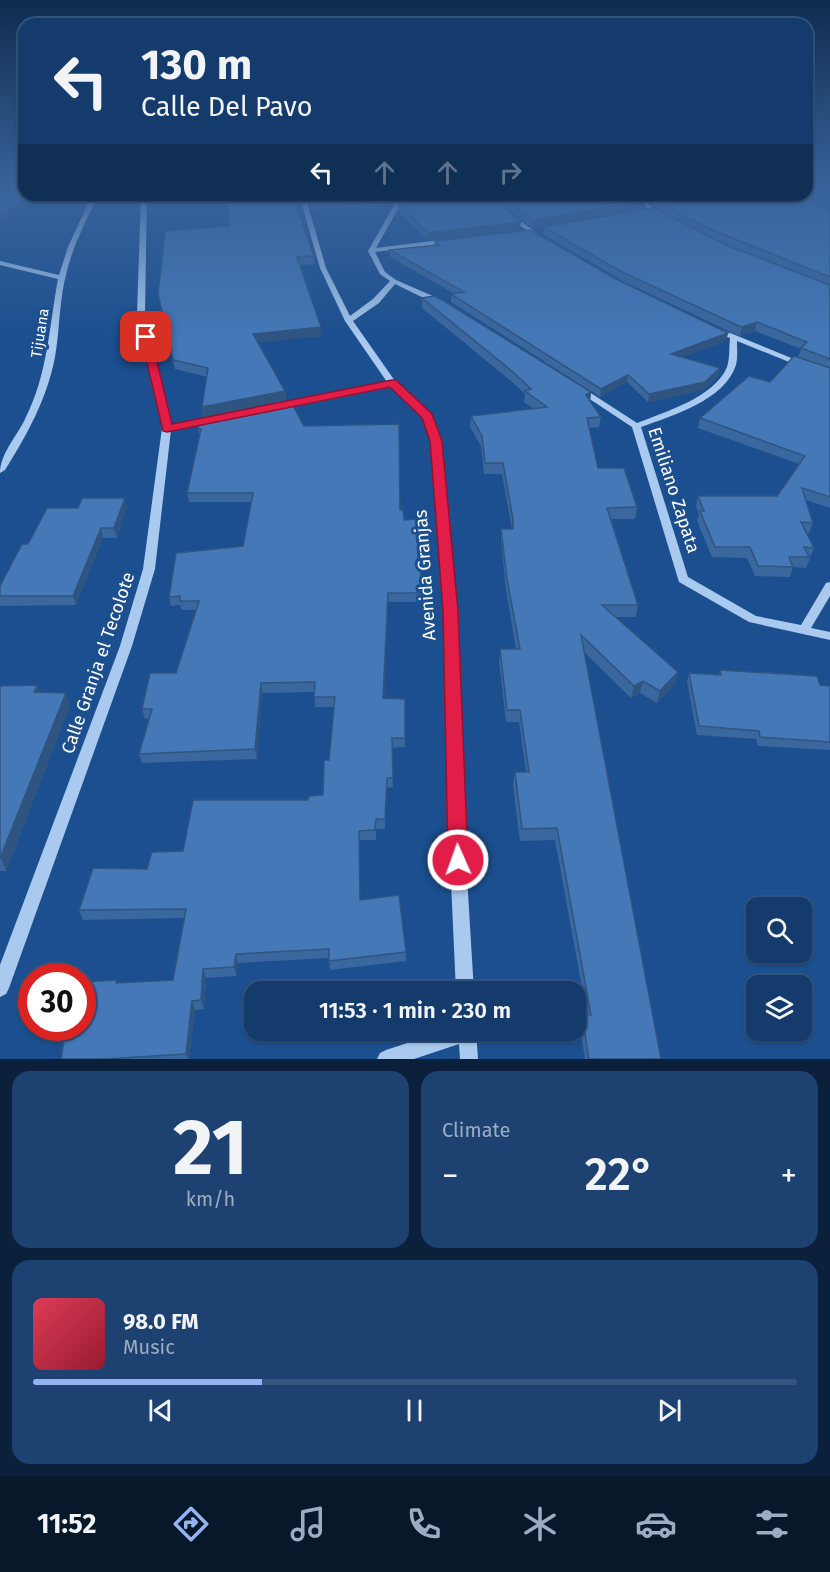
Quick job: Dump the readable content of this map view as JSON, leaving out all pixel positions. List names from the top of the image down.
{
  "streets": {
    "street": [
      "Tijuana",
      "Emiliano Zapata",
      "Avenida Granjas",
      "Calle Granja el Tecolote"
    ]
  },
  "page": {
    "turn": ["130 m", "Calle Del Pavo"],
    "limit": "30",
    "trip": "11:53 · 1 min · 230 m",
    "tile": [
      ["21", "km/h"],
      "Climate"
    ],
    "heat": ["−", "22°", "+"],
    "song": ["98.0 FM", "Music"],
    "tabs": "11:52"
  }
}
